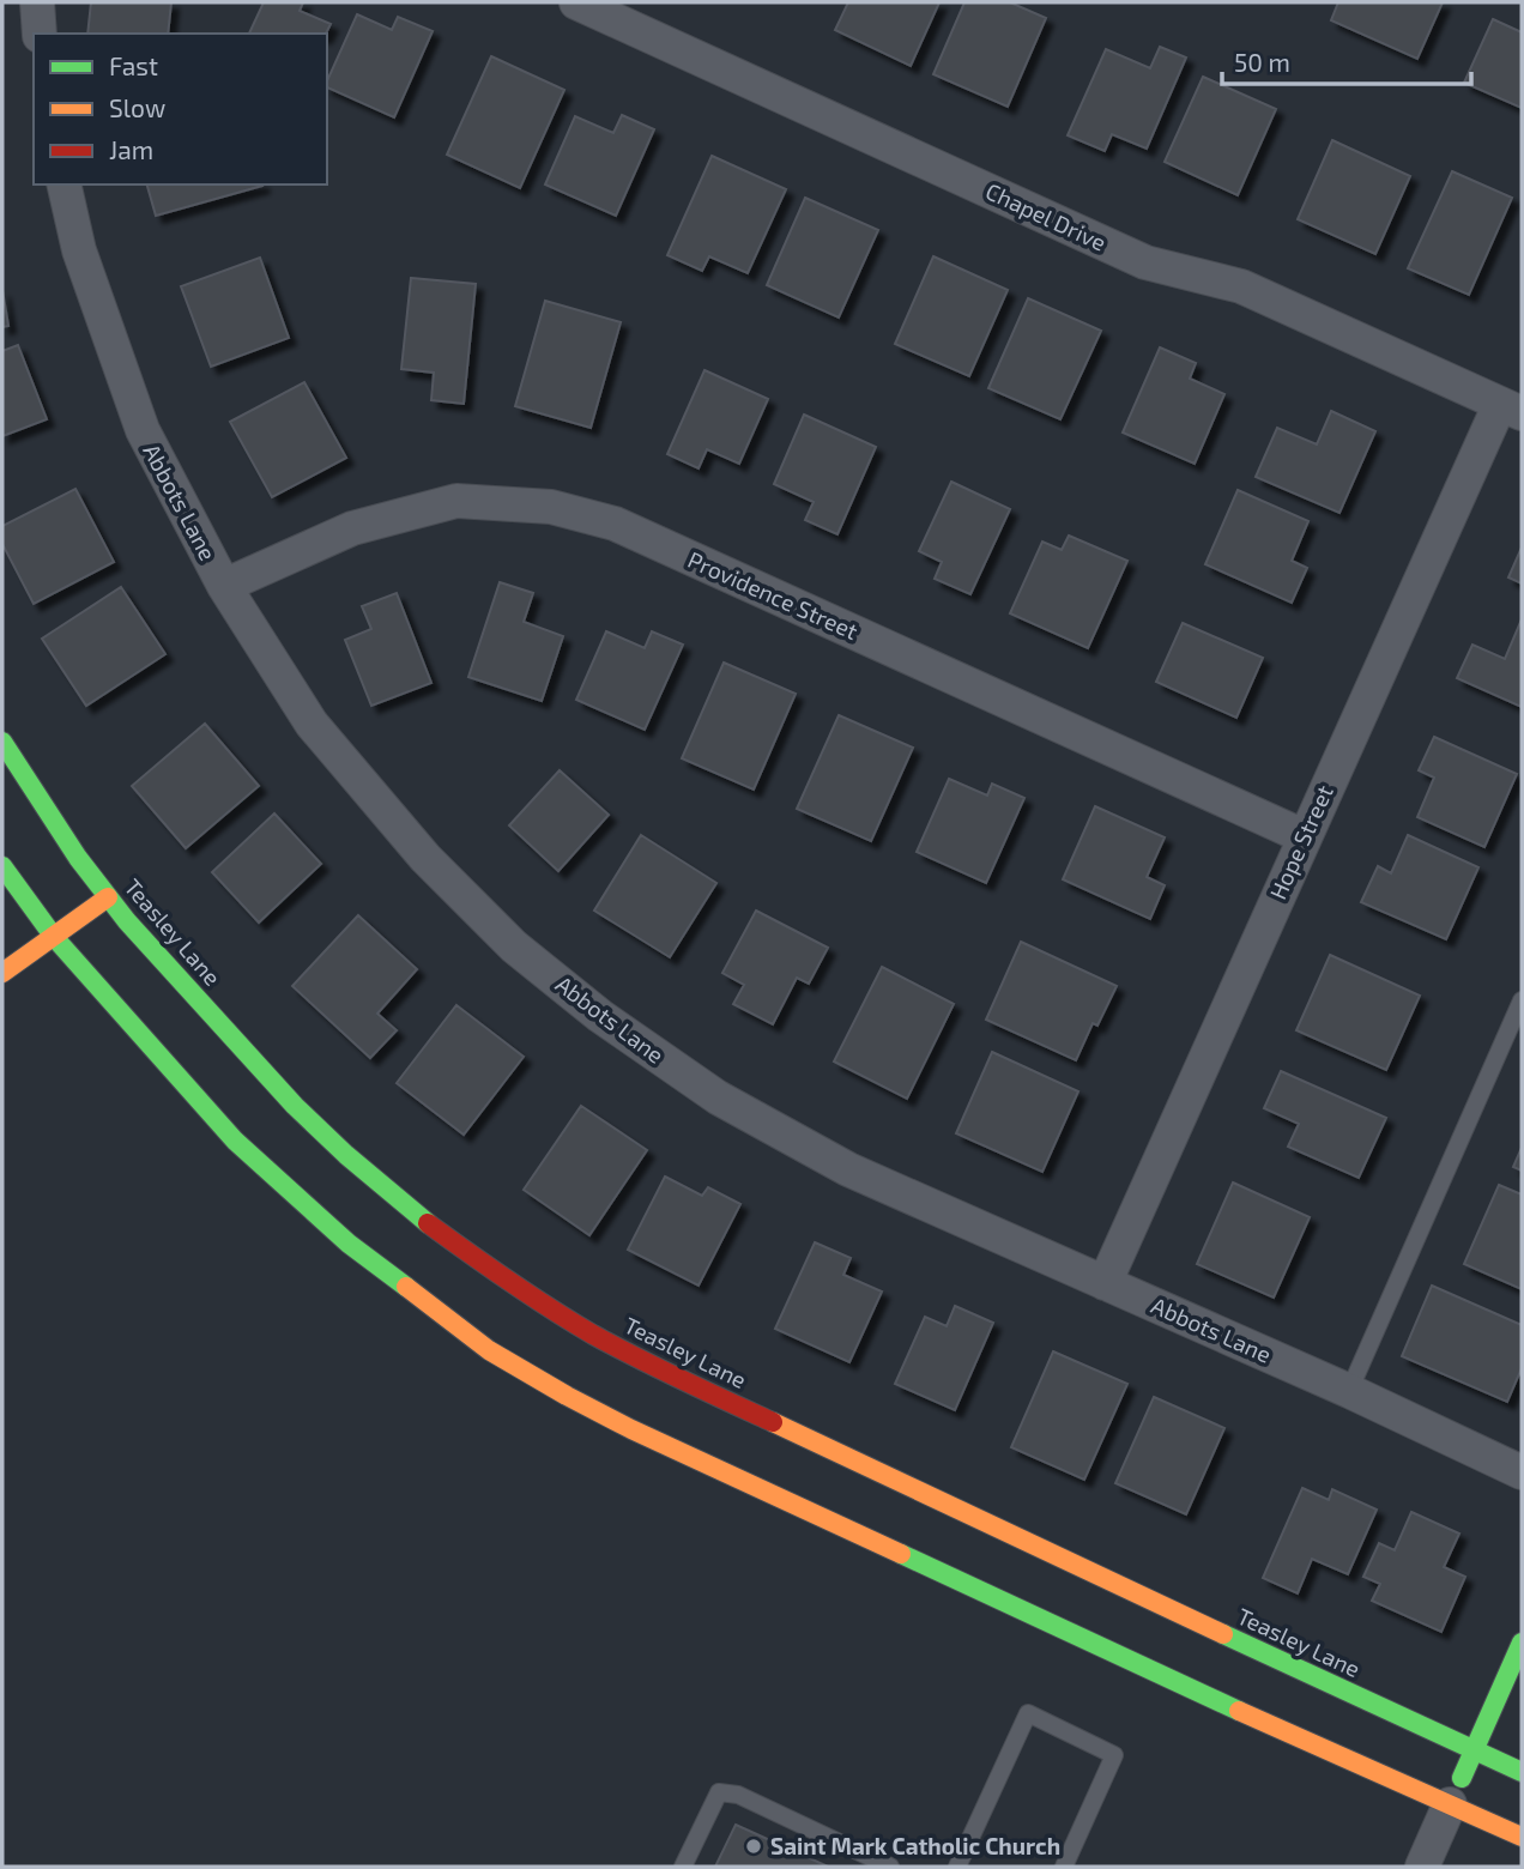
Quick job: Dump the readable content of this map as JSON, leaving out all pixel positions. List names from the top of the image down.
{
  "streets": {
    "main road": ["Teasley Lane"],
    "street": [
      "Chapel Drive",
      "Abbots Lane",
      "Providence Street",
      "Hope Street"
    ]
  },
  "crossings": [
    ["Chapel Drive", "Hope Street"],
    ["Abbots Lane", "Providence Street"],
    ["Abbots Lane", "Hope Street"],
    ["Providence Street", "Hope Street"]
  ],
  "places": ["Saint Mark Catholic Church"],
  "legend": ["Fast", "Slow", "Jam"],
  "scale_bar": "50 m"
}
